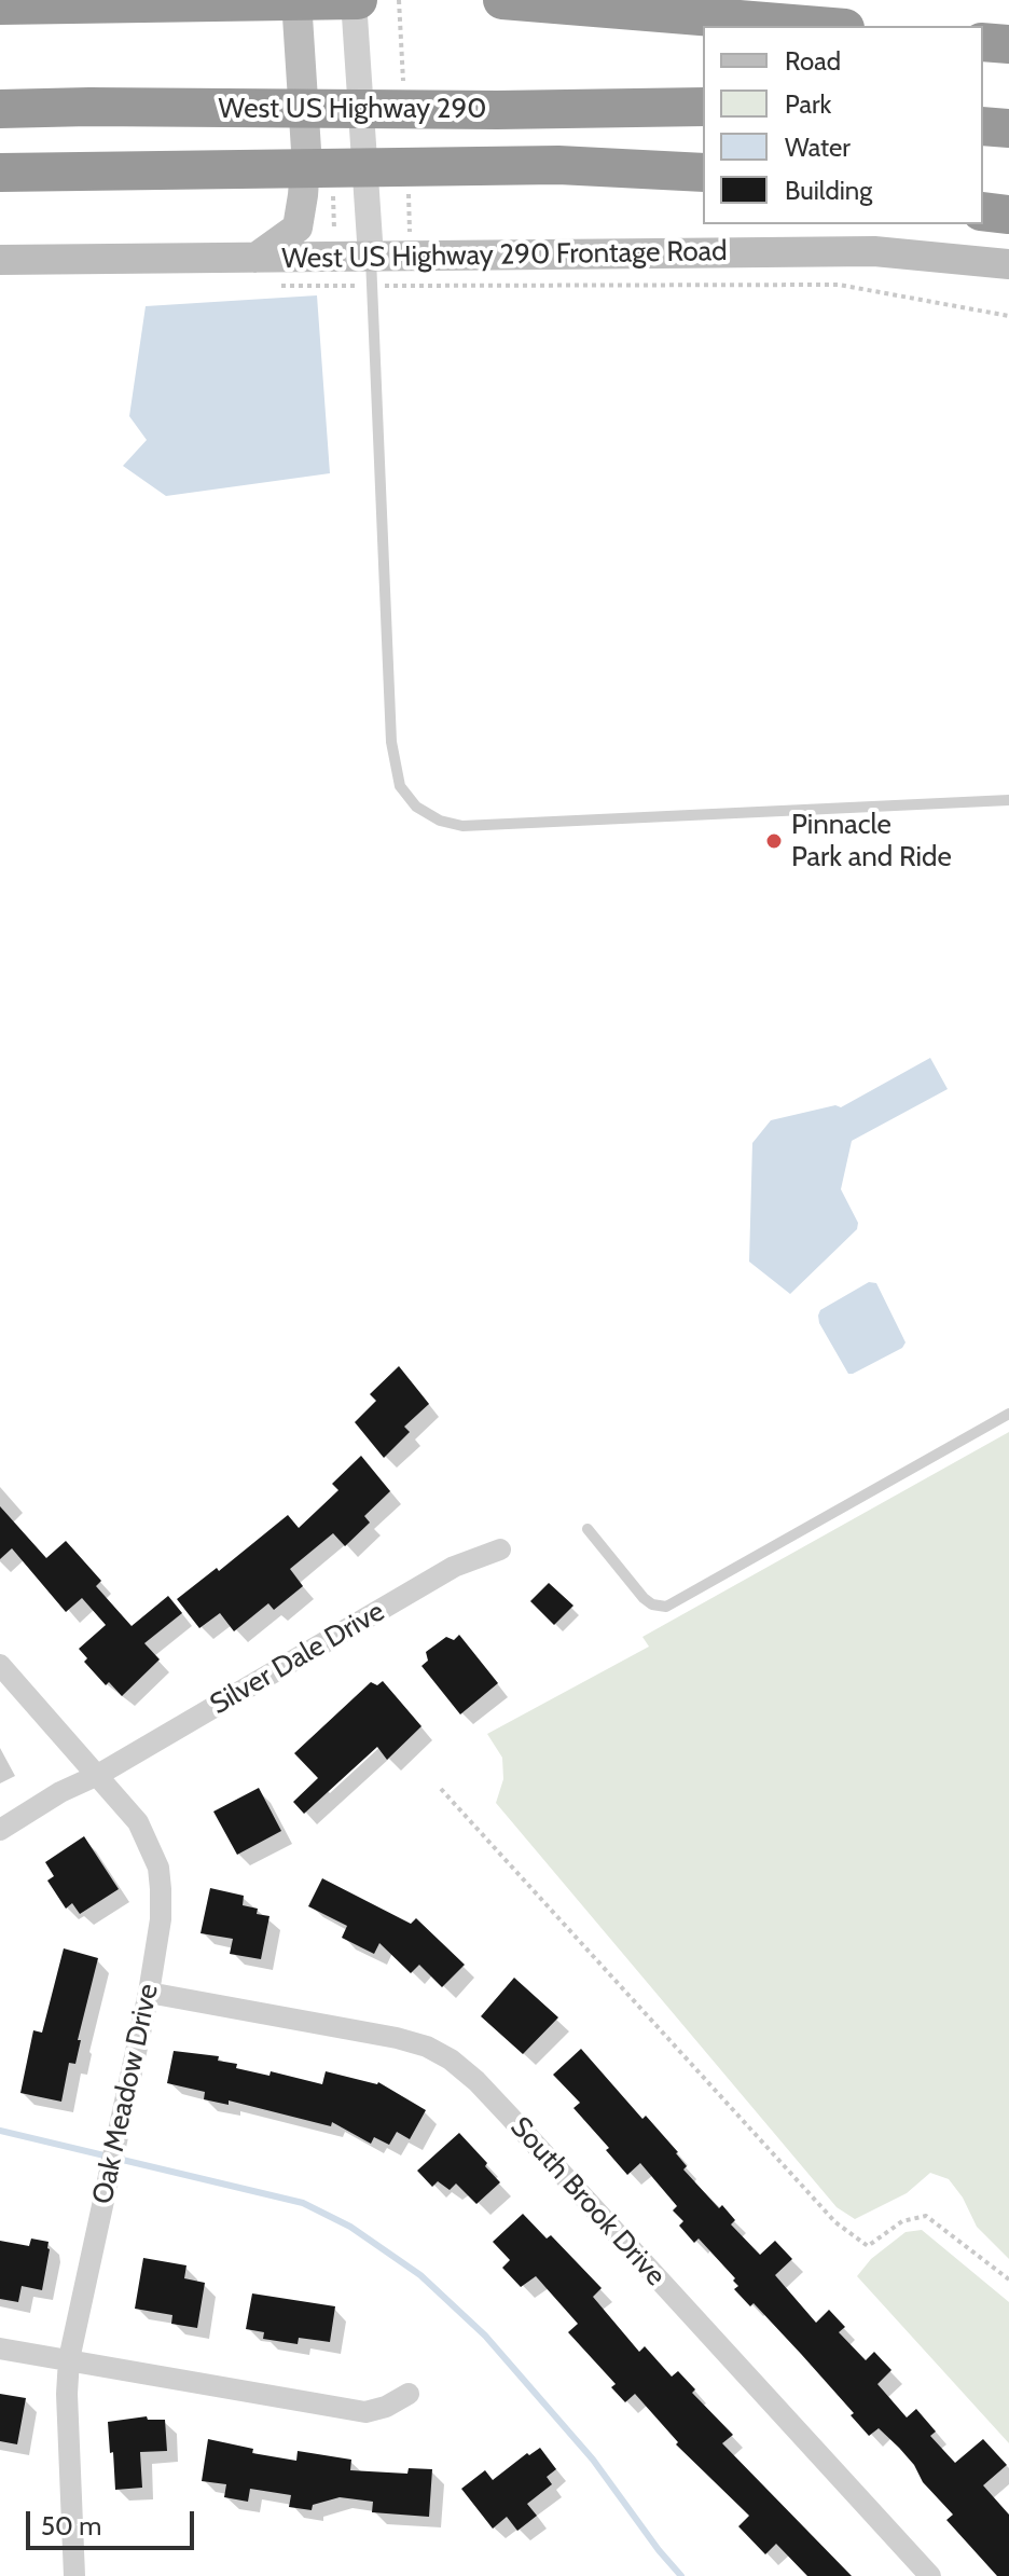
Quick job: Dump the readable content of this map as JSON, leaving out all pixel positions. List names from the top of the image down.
{
  "streets": {
    "highway": ["West US Highway 290"],
    "main road": ["West US Highway 290 Frontage Road"],
    "street": ["Silver Dale Drive", "Oak Meadow Drive", "South Brook Drive"]
  },
  "crossings": [
    ["Silver Dale Drive", "Oak Meadow Drive"],
    ["Oak Meadow Drive", "South Brook Drive"]
  ],
  "places": ["Pinnacle Park and Ride"],
  "legend": [
    "Road",
    "Park",
    "Water",
    "Building"
  ],
  "scale_bar": "50 m"
}
